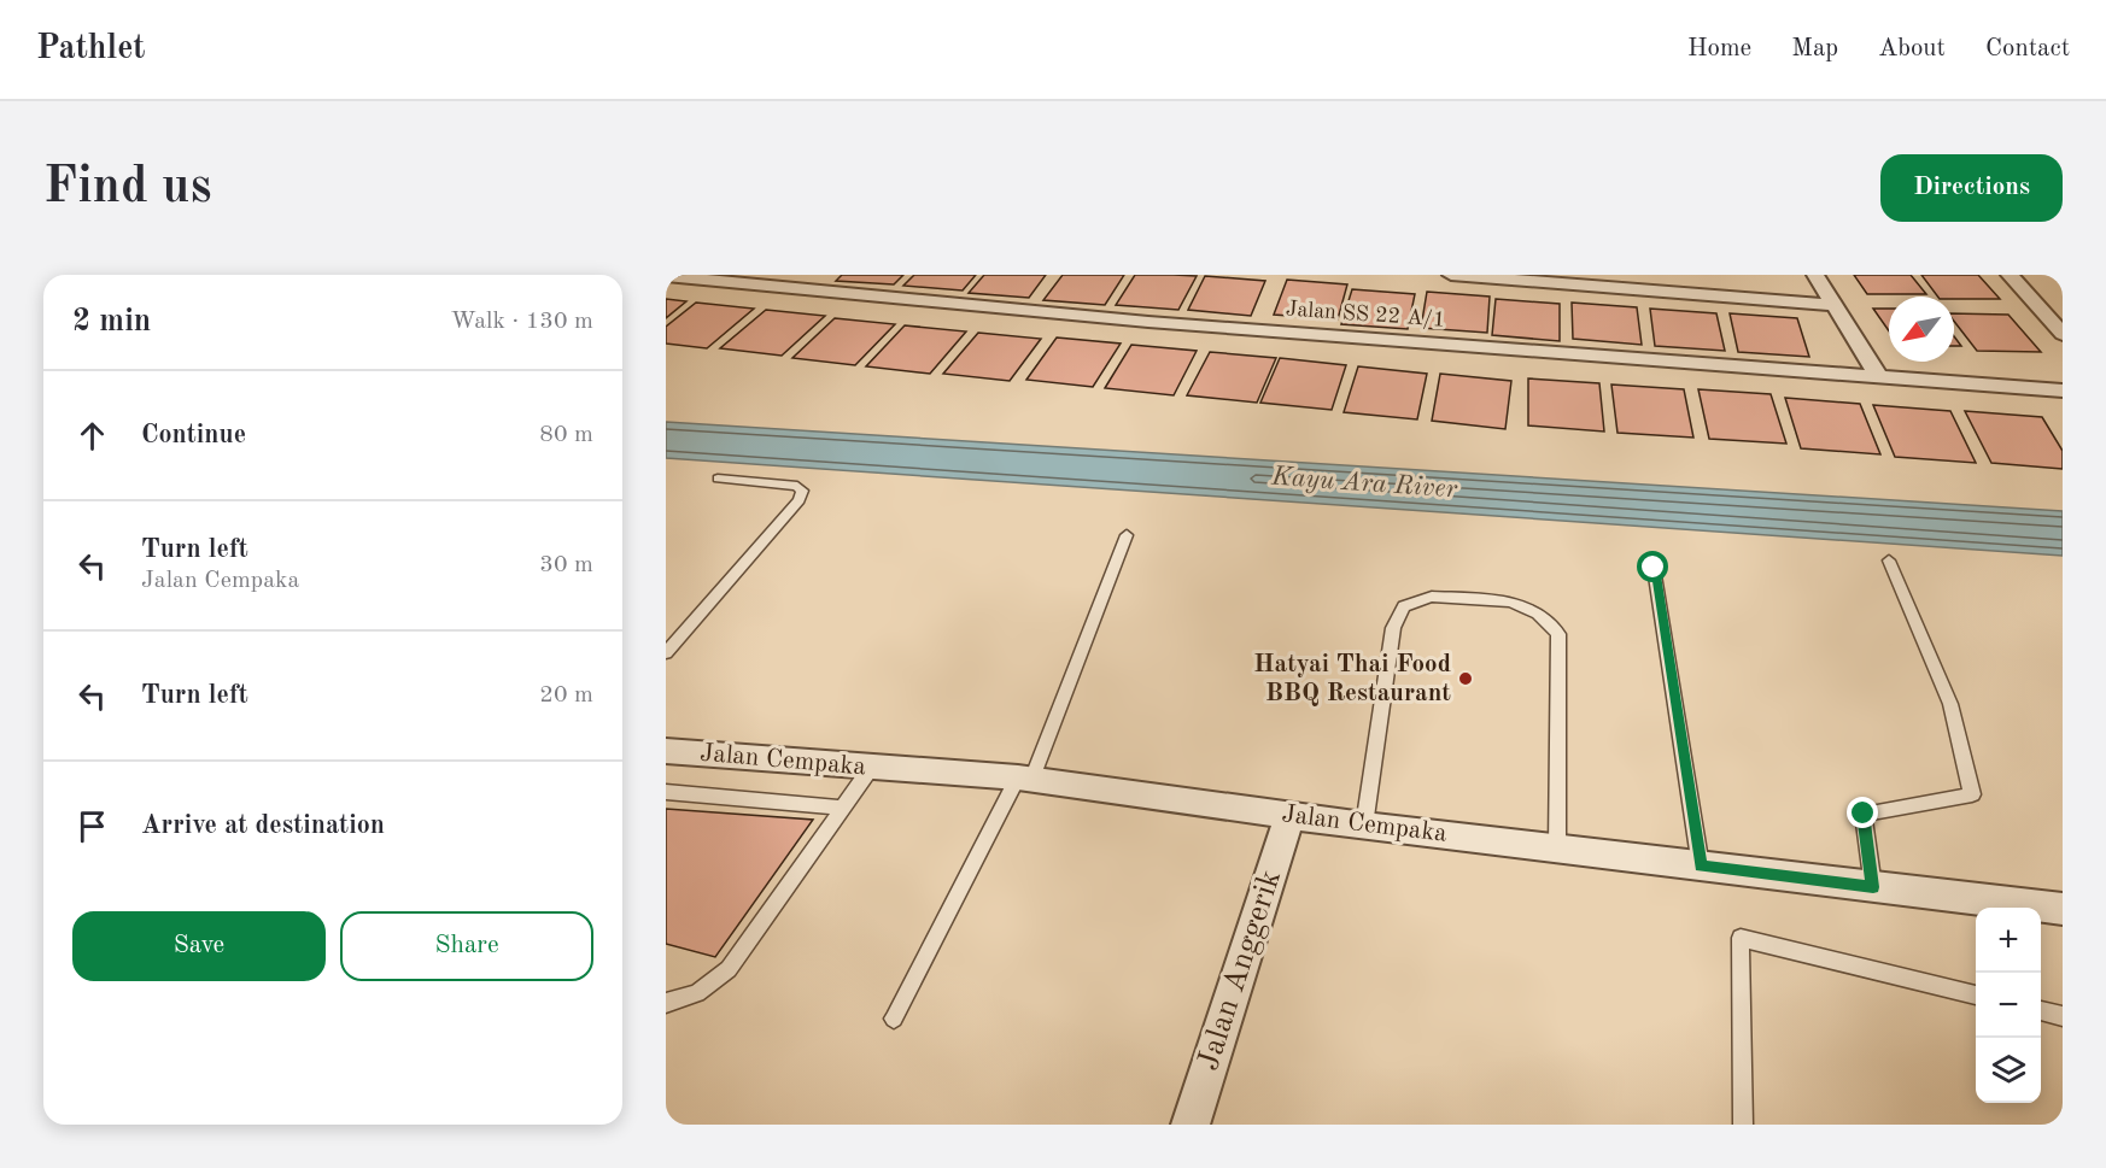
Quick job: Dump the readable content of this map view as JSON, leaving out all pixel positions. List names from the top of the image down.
{
  "streets": {
    "street": ["Jalan SS 22 A/1", "Jalan Cempaka", "Jalan Anggerik"]
  },
  "crossings": [
    ["Jalan Cempaka", "Jalan Anggerik"]
  ],
  "water": ["Kayu Ara River"],
  "places": ["Hatyai Thai Food BBQ Restaurant"],
  "north": "bottom left",
  "page": {
    "header": "Pathlet",
    "nav": [
      "Home",
      "Map",
      "About",
      "Contact"
    ],
    "buttons": [
      "Directions",
      ["Save", "Share"]
    ],
    "title": "Find us",
    "heading": ["2 min", "Walk · 130 m"],
    "list": [
      ["Continue", "80 m"],
      ["Turn left", "Jalan Cempaka", "30 m"],
      ["Turn left", "20 m"],
      "Arrive at destination"
    ],
    "map_buttons": ["+", "−"]
  }
}
